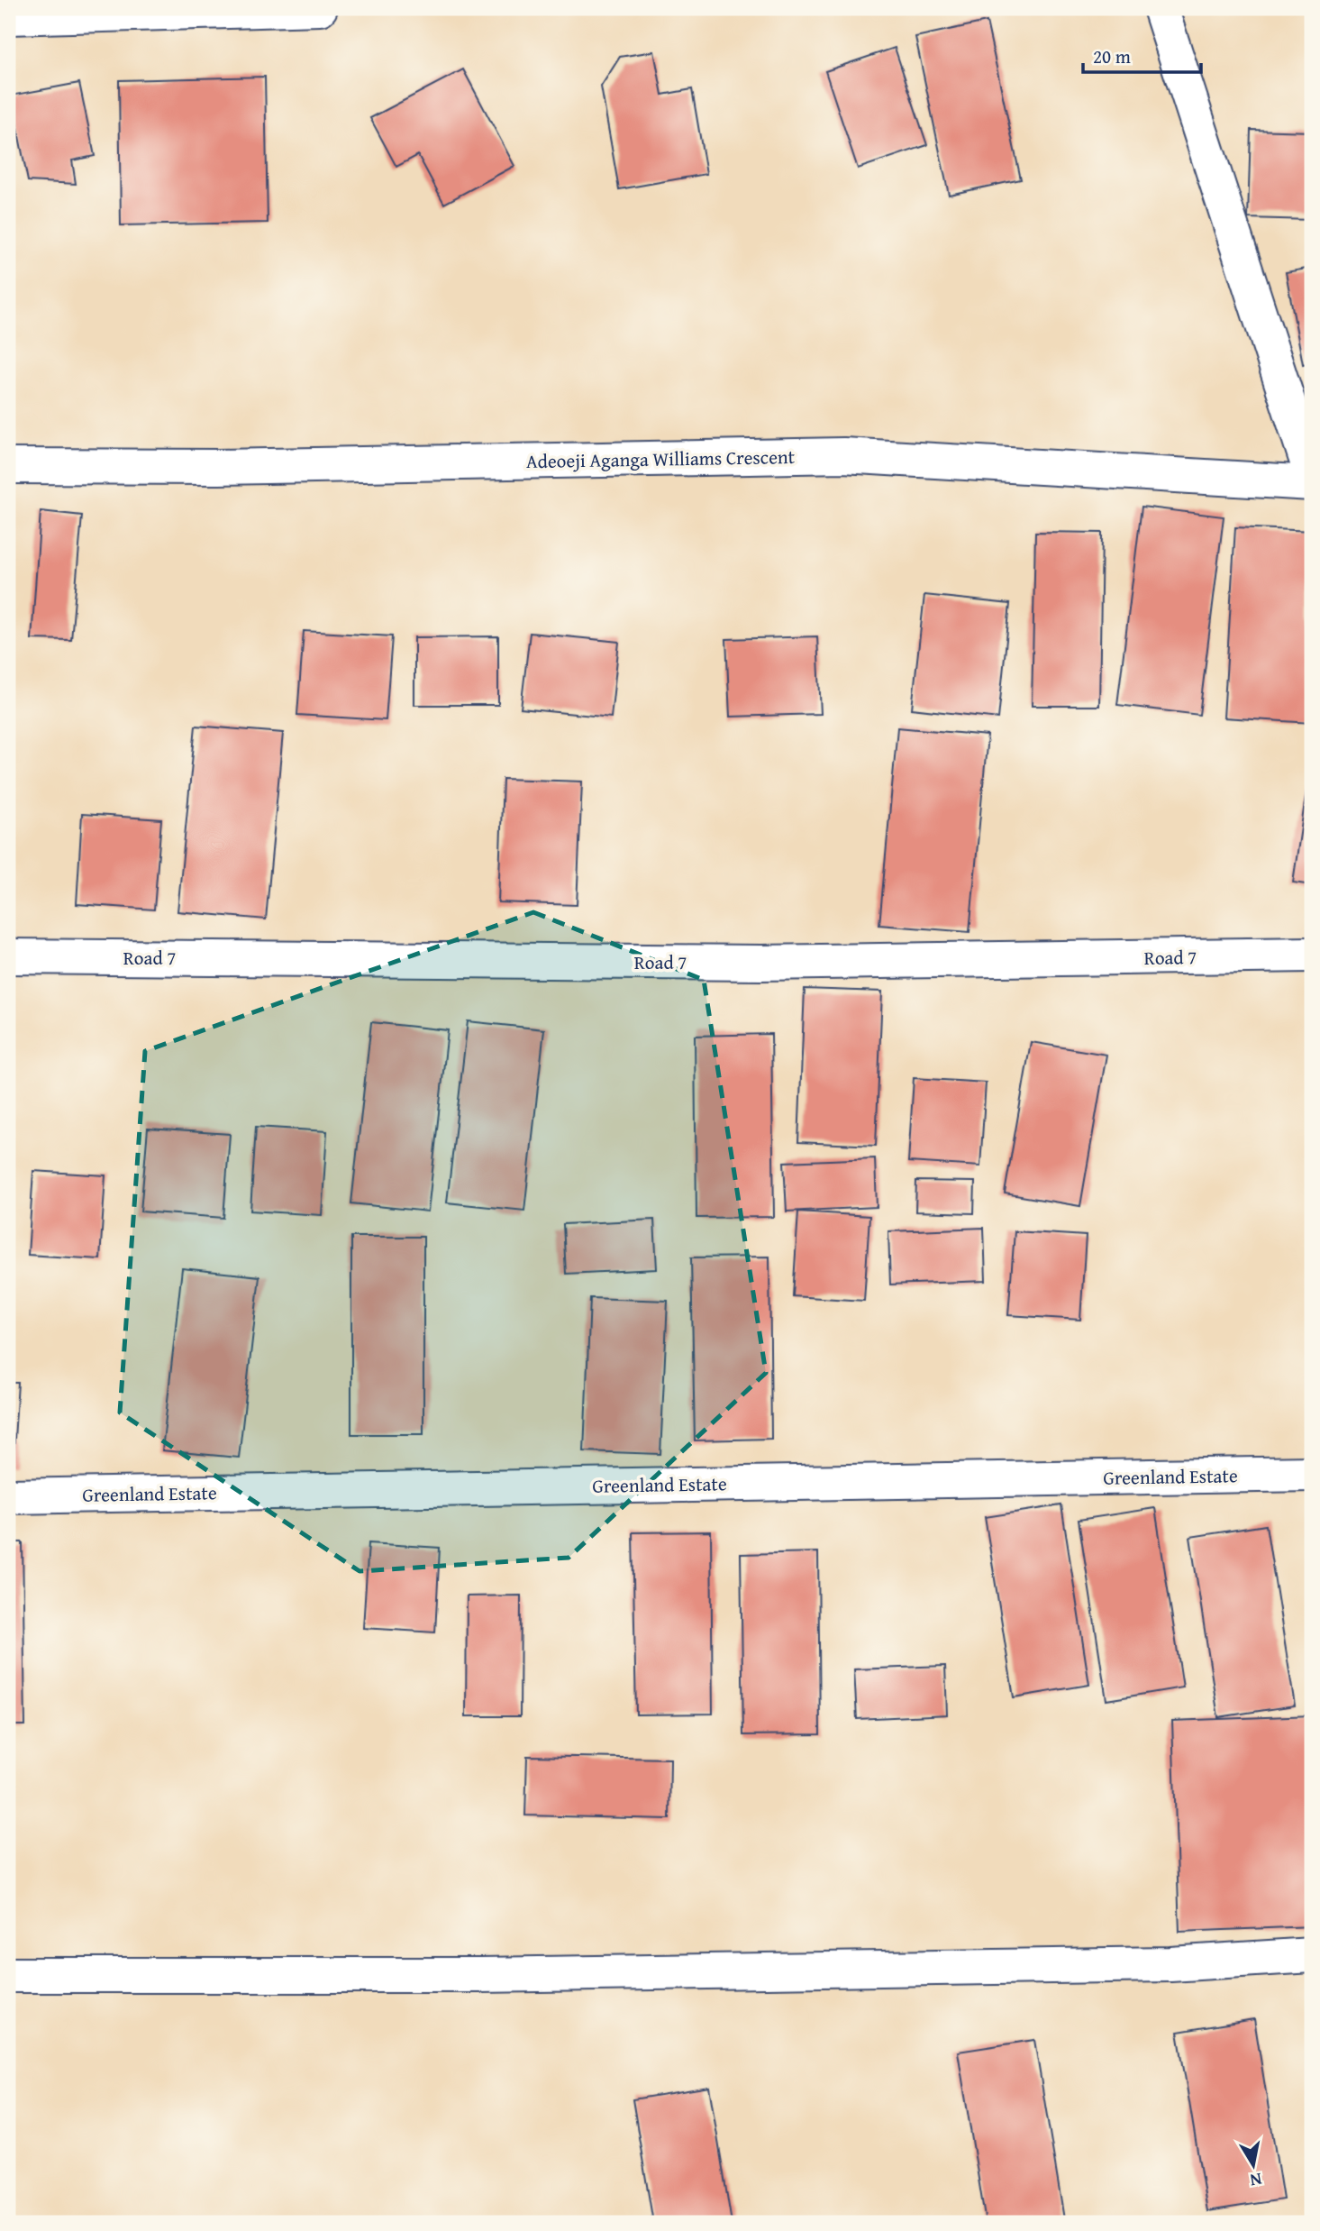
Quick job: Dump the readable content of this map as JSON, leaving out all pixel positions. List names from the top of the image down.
{
  "streets": {
    "street": ["Adeoeji Aganga Williams Crescent", "Road 7", "Greenland Estate"]
  },
  "scale_bar": "20 m",
  "north": "bottom"
}
